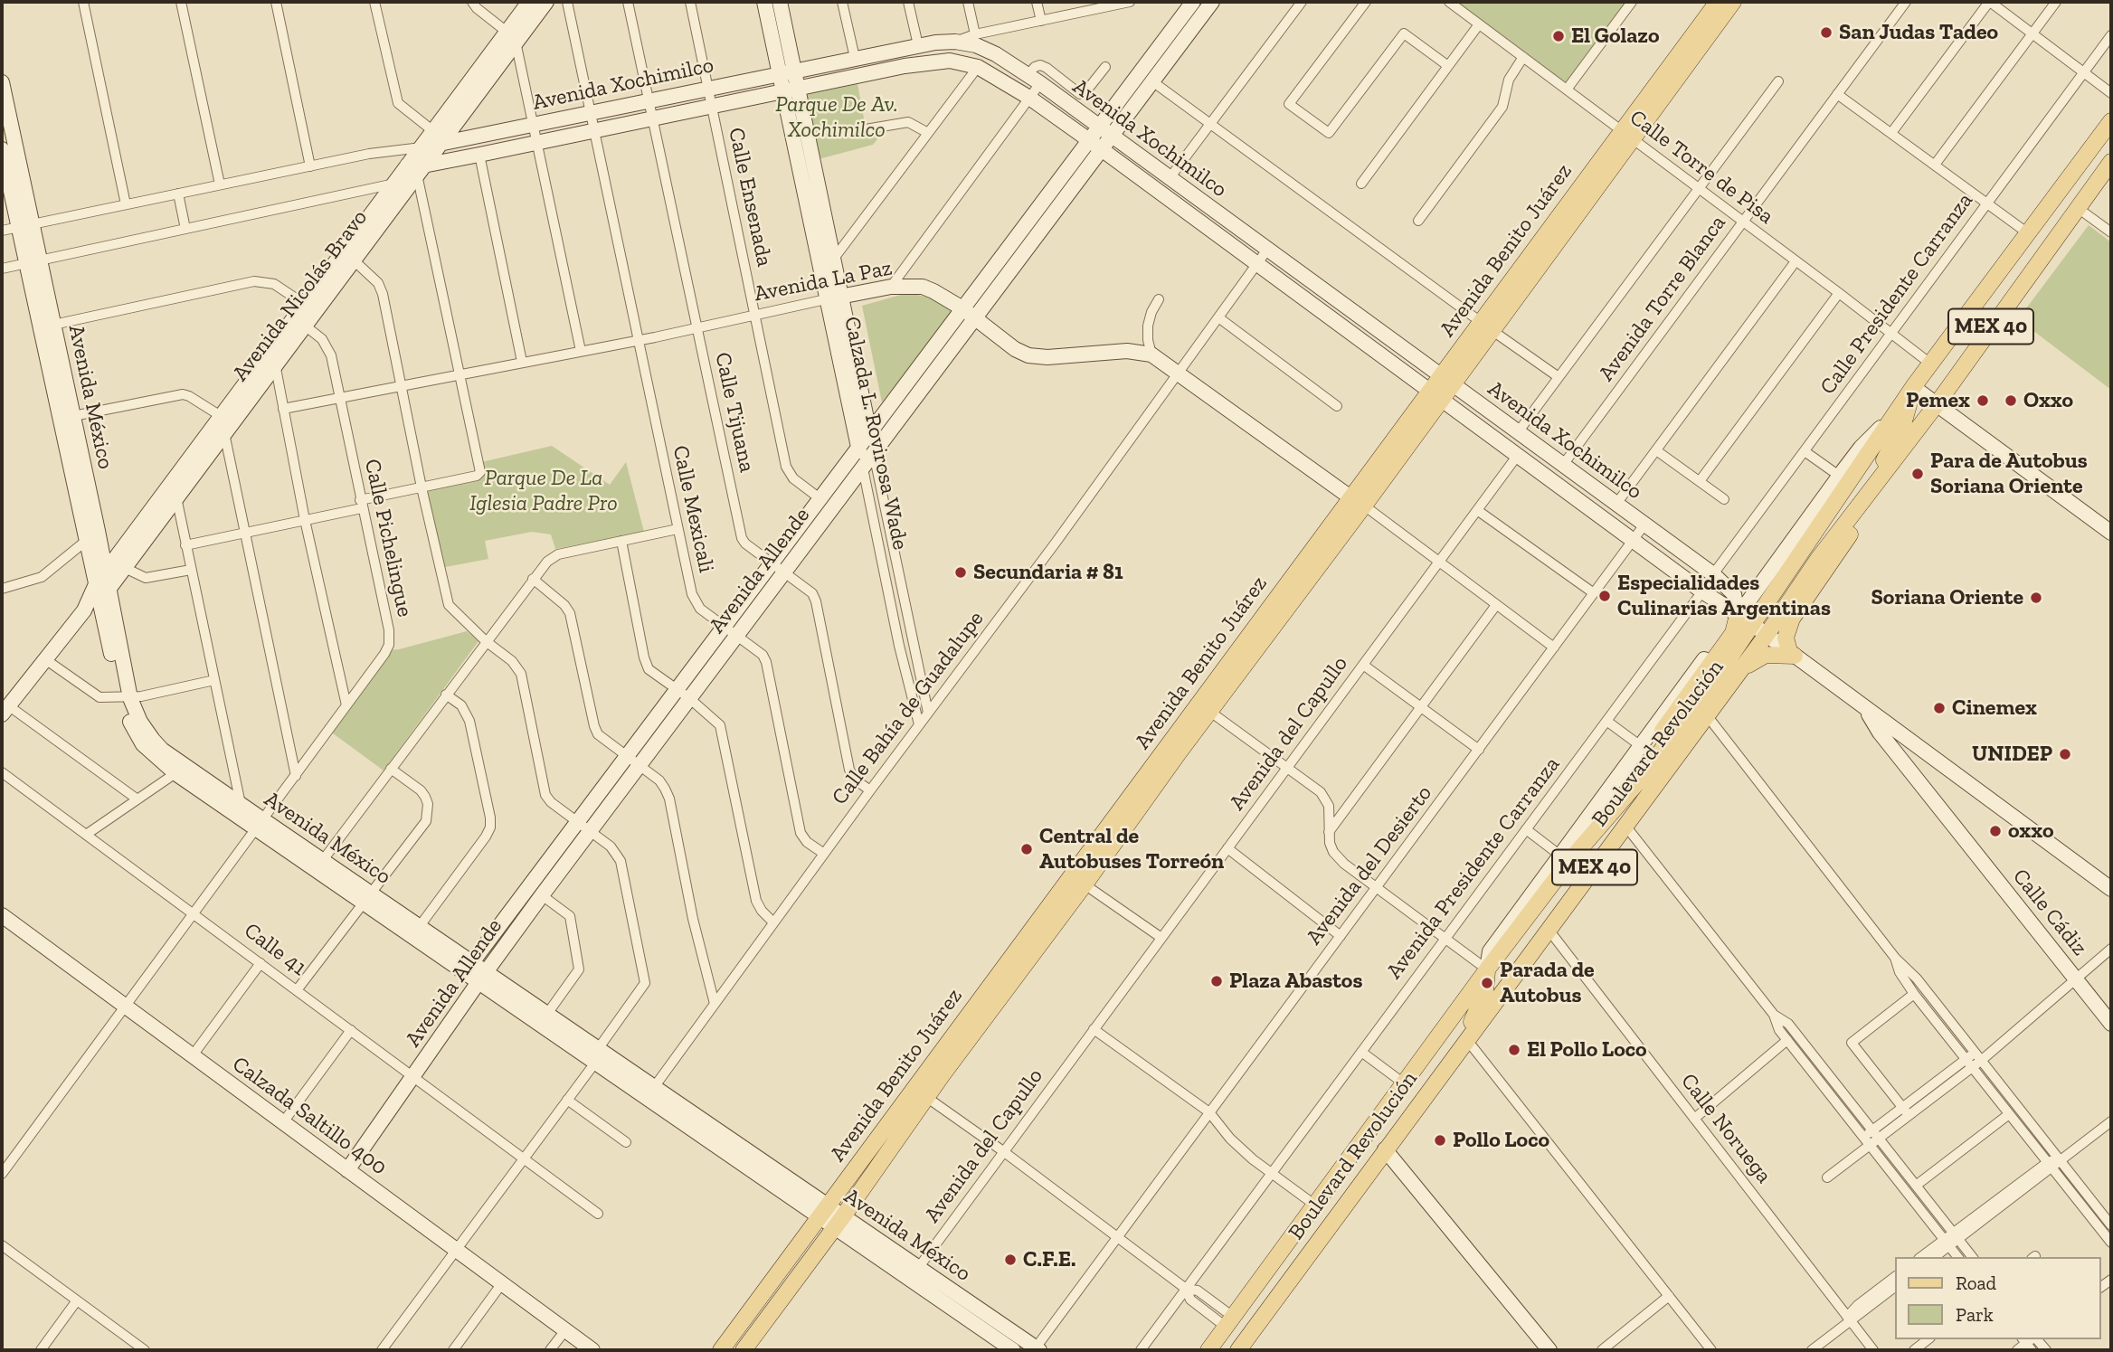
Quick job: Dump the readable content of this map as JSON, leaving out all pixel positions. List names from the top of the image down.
{
  "streets": {
    "main road": ["Avenida Benito Juárez", "MEX 40", "Boulevard Revolución"],
    "street": [
      "Avenida Xochimilco",
      "Calle Torre de Pisa",
      "Calle Ensenada",
      "Avenida La Paz",
      "Calle Presidente Carranza",
      "Avenida Nicolás Bravo",
      "Avenida Torre Blanca",
      "Avenida México",
      "Calle Tijuana",
      "Calzada L. Rovirosa Wade",
      "Calle Mexicali",
      "Calle Pichelingue",
      "Avenida Allende",
      "Calle Bahía de Guadalupe",
      "Avenida del Capullo",
      "Avenida del Desierto",
      "Avenida Presidente Carranza",
      "Calle Cádiz",
      "Calle 41",
      "Calzada Saltillo 400",
      "Calle Noruega"
    ]
  },
  "crossings": [
    ["Avenida Xochimilco", "Calle Ensenada"],
    ["Avenida Xochimilco", "Avenida Benito Juárez"],
    ["Avenida Xochimilco", "Calle Presidente Carranza"],
    ["Avenida Xochimilco", "Avenida Nicolás Bravo"],
    ["Avenida Xochimilco", "Avenida Torre Blanca"],
    ["Avenida Xochimilco", "MEX 40"],
    ["Avenida Xochimilco", "Calle Tijuana"],
    ["Avenida Xochimilco", "Calzada L. Rovirosa Wade"],
    ["Avenida Xochimilco", "Calle Mexicali"],
    ["Avenida Xochimilco", "Avenida Allende"],
    ["Avenida Xochimilco", "Calle Bahía de Guadalupe"],
    ["Avenida Xochimilco", "Avenida del Capullo"],
    ["Avenida Xochimilco", "Boulevard Revolución"],
    ["Avenida Xochimilco", "Avenida del Desierto"],
    ["Avenida Xochimilco", "Avenida Presidente Carranza"],
    ["Avenida Xochimilco", "Calle Cádiz"],
    ["Calle Torre de Pisa", "Avenida Benito Juárez"],
    ["Calle Torre de Pisa", "Calle Presidente Carranza"],
    ["Calle Torre de Pisa", "Avenida Torre Blanca"],
    ["Calle Torre de Pisa", "MEX 40"],
    ["Calle Ensenada", "Avenida La Paz"],
    ["Calle Ensenada", "Avenida Allende"],
    ["Avenida Benito Juárez", "Avenida La Paz"],
    ["Avenida Benito Juárez", "Avenida México"],
    ["Avenida La Paz", "Calle Tijuana"],
    ["Avenida La Paz", "Calzada L. Rovirosa Wade"],
    ["Avenida La Paz", "Calle Mexicali"],
    ["Avenida La Paz", "Calle Pichelingue"],
    ["Avenida La Paz", "Avenida Allende"],
    ["Avenida La Paz", "Calle Bahía de Guadalupe"],
    ["Avenida Nicolás Bravo", "Avenida México"],
    ["Avenida Nicolás Bravo", "Calle Pichelingue"],
    ["Avenida México", "Calle Pichelingue"],
    ["Avenida México", "Avenida Allende"],
    ["Avenida México", "Calle Bahía de Guadalupe"],
    ["Avenida México", "Avenida del Capullo"],
    ["Avenida México", "Avenida del Desierto"],
    ["Calle Tijuana", "Avenida Allende"],
    ["Calle Tijuana", "Calle Bahía de Guadalupe"],
    ["Calzada L. Rovirosa Wade", "Avenida Allende"],
    ["Calzada L. Rovirosa Wade", "Calle Bahía de Guadalupe"],
    ["Calle Mexicali", "Avenida Allende"],
    ["Calle Mexicali", "Calle Bahía de Guadalupe"],
    ["Calle Pichelingue", "Calle 41"],
    ["Calle Pichelingue", "Calzada Saltillo 400"],
    ["Avenida Allende", "Calle 41"],
    ["Avenida Allende", "Calzada Saltillo 400"],
    ["Boulevard Revolución", "Calle Noruega"]
  ],
  "parks": ["Parque De Av. Xochimilco", "Parque De La Iglesia Padre Pro"],
  "places": [
    "San Judas Tadeo",
    "El Golazo",
    "Pemex",
    "Oxxo",
    "Para de Autobus Soriana Oriente",
    "Secundaria # 81",
    "Especialidades Culinarias Argentinas",
    "Soriana Oriente",
    "Cinemex",
    "UNIDEP",
    "oxxo",
    "Central de Autobuses Torreón",
    "Plaza Abastos",
    "Parada de Autobus",
    "El Pollo Loco",
    "Pollo Loco",
    "C.F.E."
  ],
  "legend": ["Road", "Park"]
}
